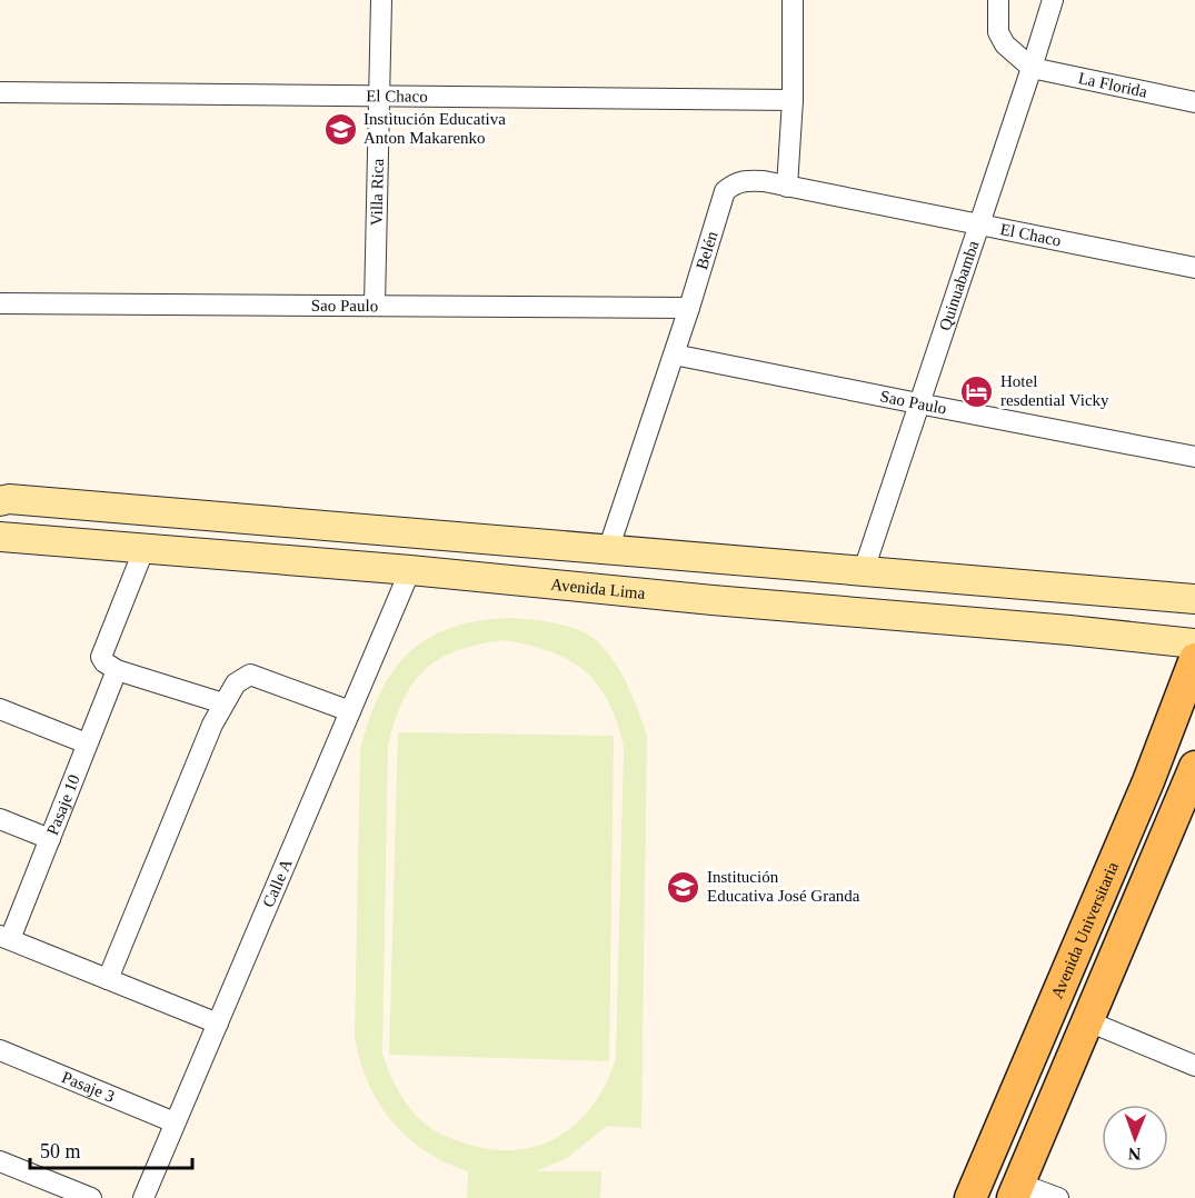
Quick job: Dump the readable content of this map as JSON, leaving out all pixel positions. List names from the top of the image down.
{
  "streets": {
    "main road": ["Avenida Lima", "Avenida Universitaria"],
    "street": [
      "La Florida",
      "El Chaco",
      "Villa Rica",
      "Belén",
      "Quinuabamba",
      "Sao Paulo",
      "Pasaje 10",
      "Calle A",
      "Pasaje 3"
    ]
  },
  "crossings": [
    ["La Florida", "Quinuabamba"],
    ["El Chaco", "Villa Rica"],
    ["El Chaco", "Belén"],
    ["El Chaco", "Quinuabamba"],
    ["Villa Rica", "Sao Paulo"],
    ["Belén", "Sao Paulo"],
    ["Quinuabamba", "Sao Paulo"],
    ["Avenida Lima", "Calle A"],
    ["Calle A", "Pasaje 3"]
  ],
  "places": {
    "school or university": ["Institución Educativa Anton Makarenko", "Institución Educativa José Granda"],
    "hotel": ["Hotel resdential Vicky"]
  },
  "scale_bar": "50 m",
  "north": "bottom"
}
